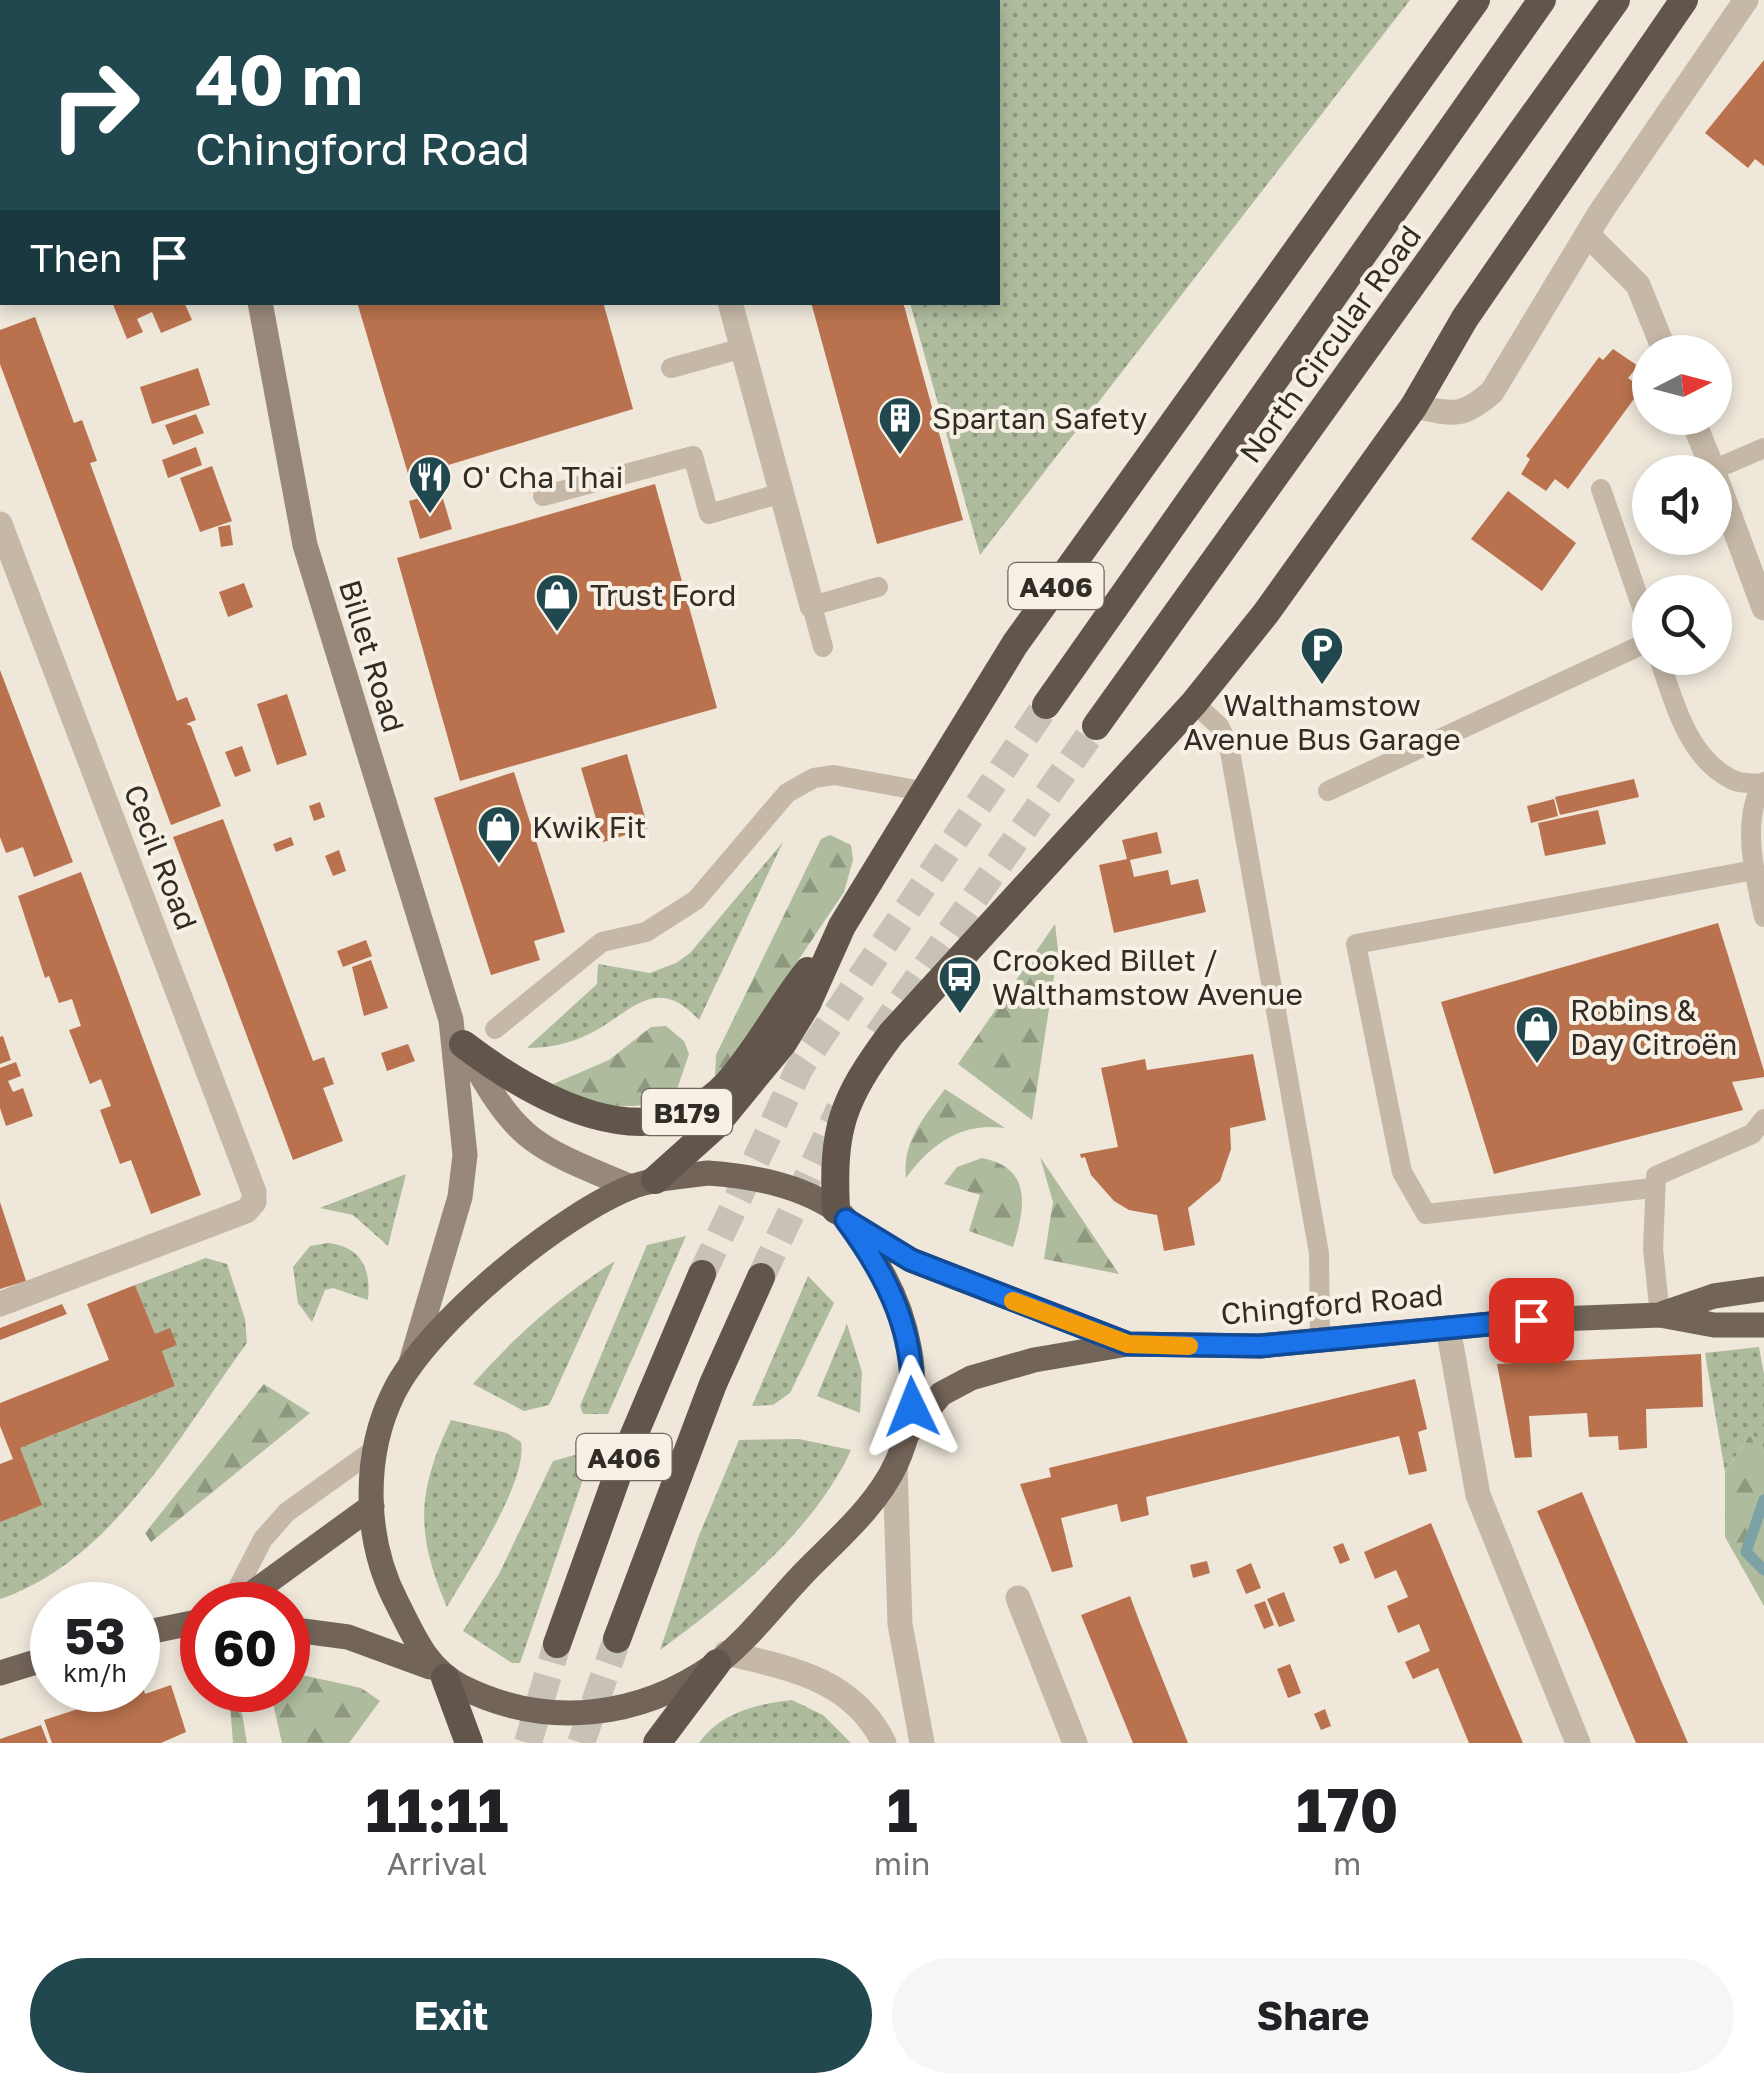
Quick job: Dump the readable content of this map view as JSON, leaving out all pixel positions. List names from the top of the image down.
{
  "streets": {
    "highway": ["North Circular Road", "A406", "B179"],
    "main road": ["Billet Road", "Chingford Road"],
    "street": ["Cecil Road"]
  },
  "crossings": [
    ["A406", "Billet Road"],
    ["A406", "B179"],
    ["A406", "Chingford Road"],
    ["Billet Road", "B179"],
    ["Billet Road", "Chingford Road"]
  ],
  "places": {
    "building": ["Spartan Safety"],
    "restaurant": ["O' Cha Thai"],
    "shop": ["Trust Ford", "Kwik Fit", "Robins & Day Citroën"],
    "parking": ["Walthamstow Avenue Bus Garage"],
    "bus stop": ["Crooked Billet / Walthamstow Avenue"]
  },
  "north": "right",
  "page": {
    "turn": ["40 m", "Chingford Road"],
    "then": "Then",
    "speed": "53 km/h",
    "limit": "60",
    "eta": [
      "11:11",
      "Arrival",
      "1",
      "min",
      "170",
      "m"
    ],
    "buttons": ["Exit", "Share"]
  }
}
